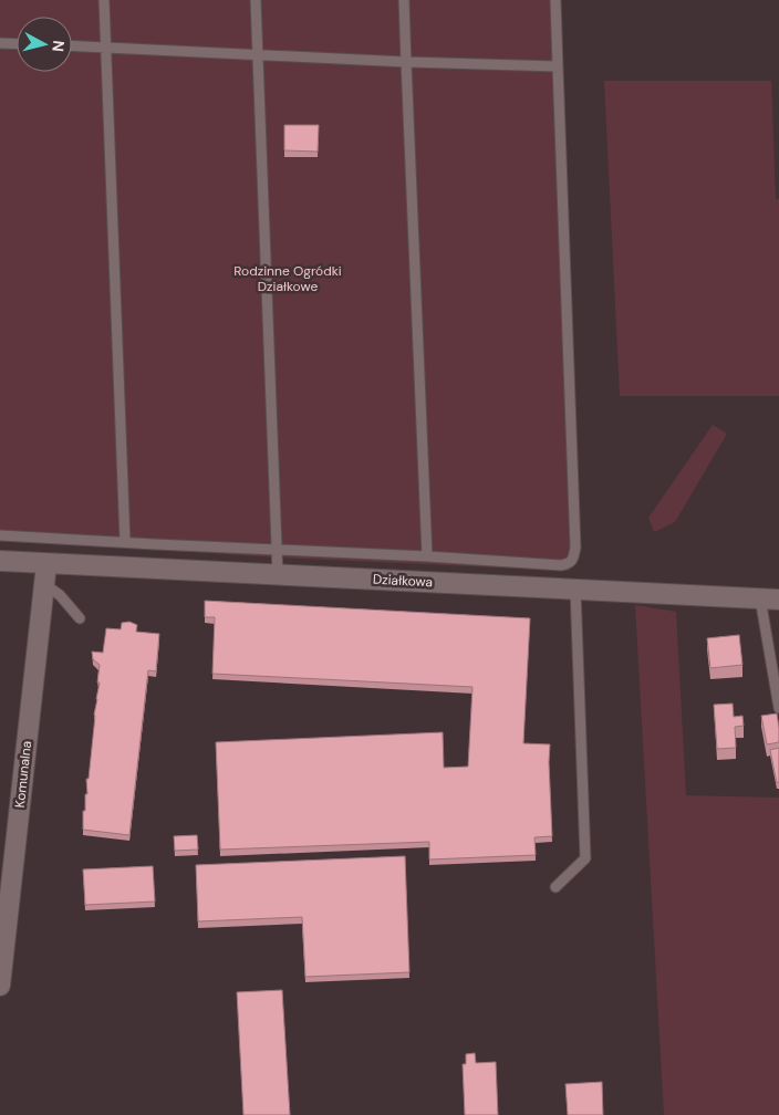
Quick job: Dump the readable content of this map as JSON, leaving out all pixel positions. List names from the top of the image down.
{
  "streets": {
    "street": ["Działkowa", "Komunalna"]
  },
  "crossings": [
    ["Działkowa", "Komunalna"]
  ],
  "parks": ["Rodzinne Ogródki Działkowe"],
  "north": "right"
}
